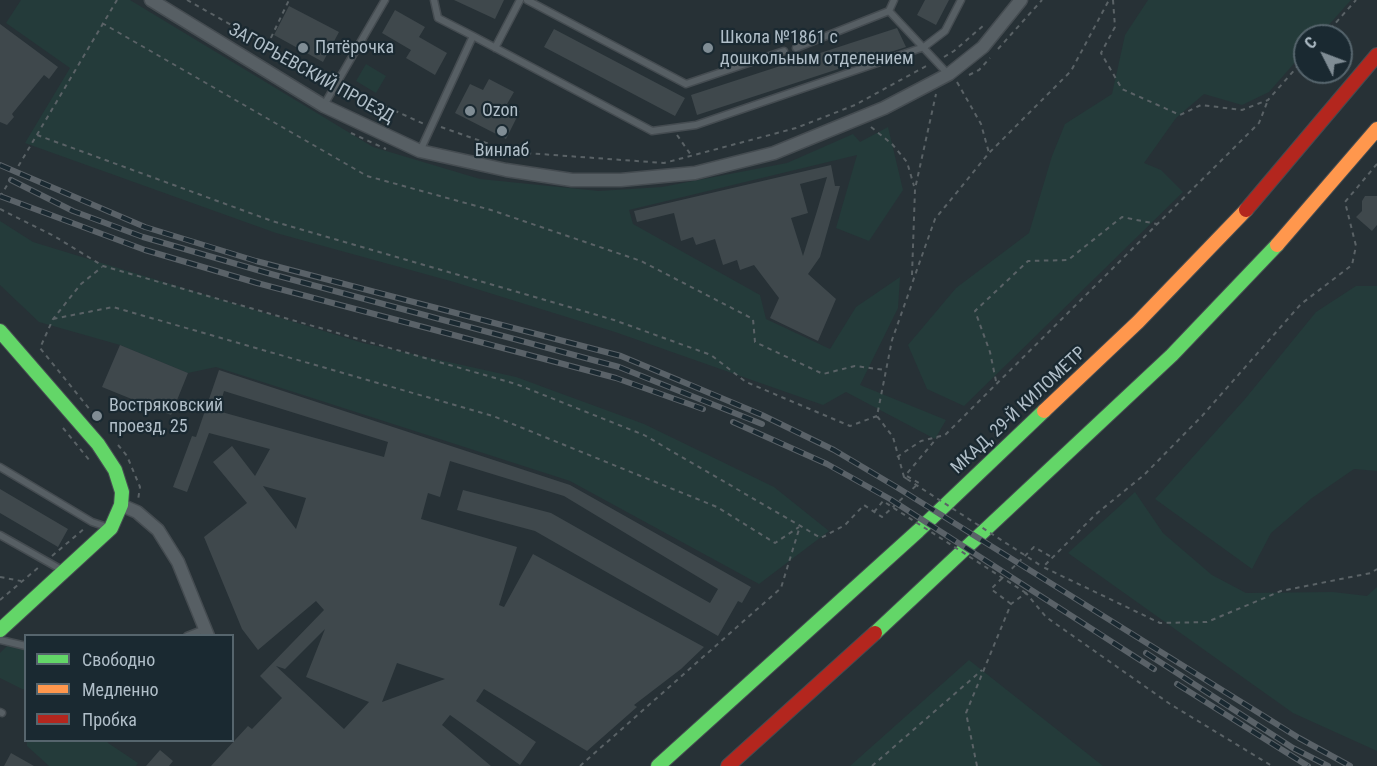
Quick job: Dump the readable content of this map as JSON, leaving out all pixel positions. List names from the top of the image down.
{
  "streets": {
    "main road": ["МКАД, 29-Й КИЛОМЕТР"],
    "street": ["ЗАГОРЬЕВСКИЙ ПРОЕЗД"]
  },
  "places": [
    "Пятёрочка",
    "Школа №1861 с дошкольным отделением",
    "Ozon",
    "Винлаб",
    "Востряковский проезд, 25"
  ],
  "legend": ["Свободно", "Медленно", "Пробка"],
  "north": "top left"
}
